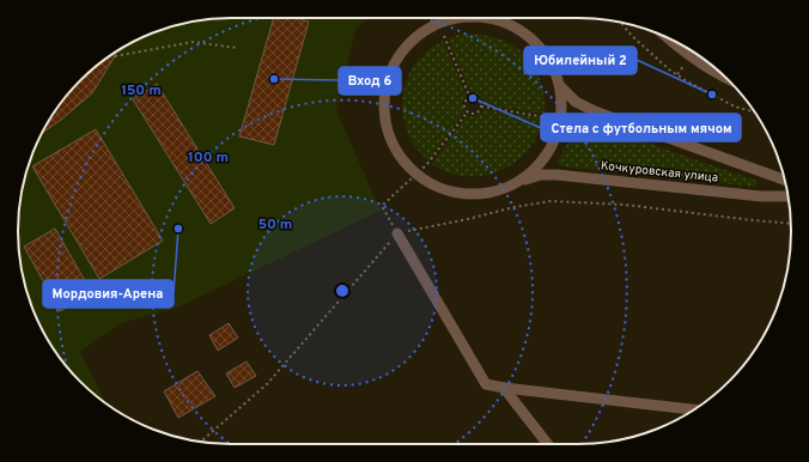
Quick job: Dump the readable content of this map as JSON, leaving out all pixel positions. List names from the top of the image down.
{
  "streets": {
    "street": ["Кочкуровская улица"]
  },
  "places": [
    "Вход 6",
    "Юбилейный 2",
    "Стела с футбольным мячом",
    "Мордовия-Арена"
  ],
  "rings": ["150 m", "100 m", "50 m"]
}
